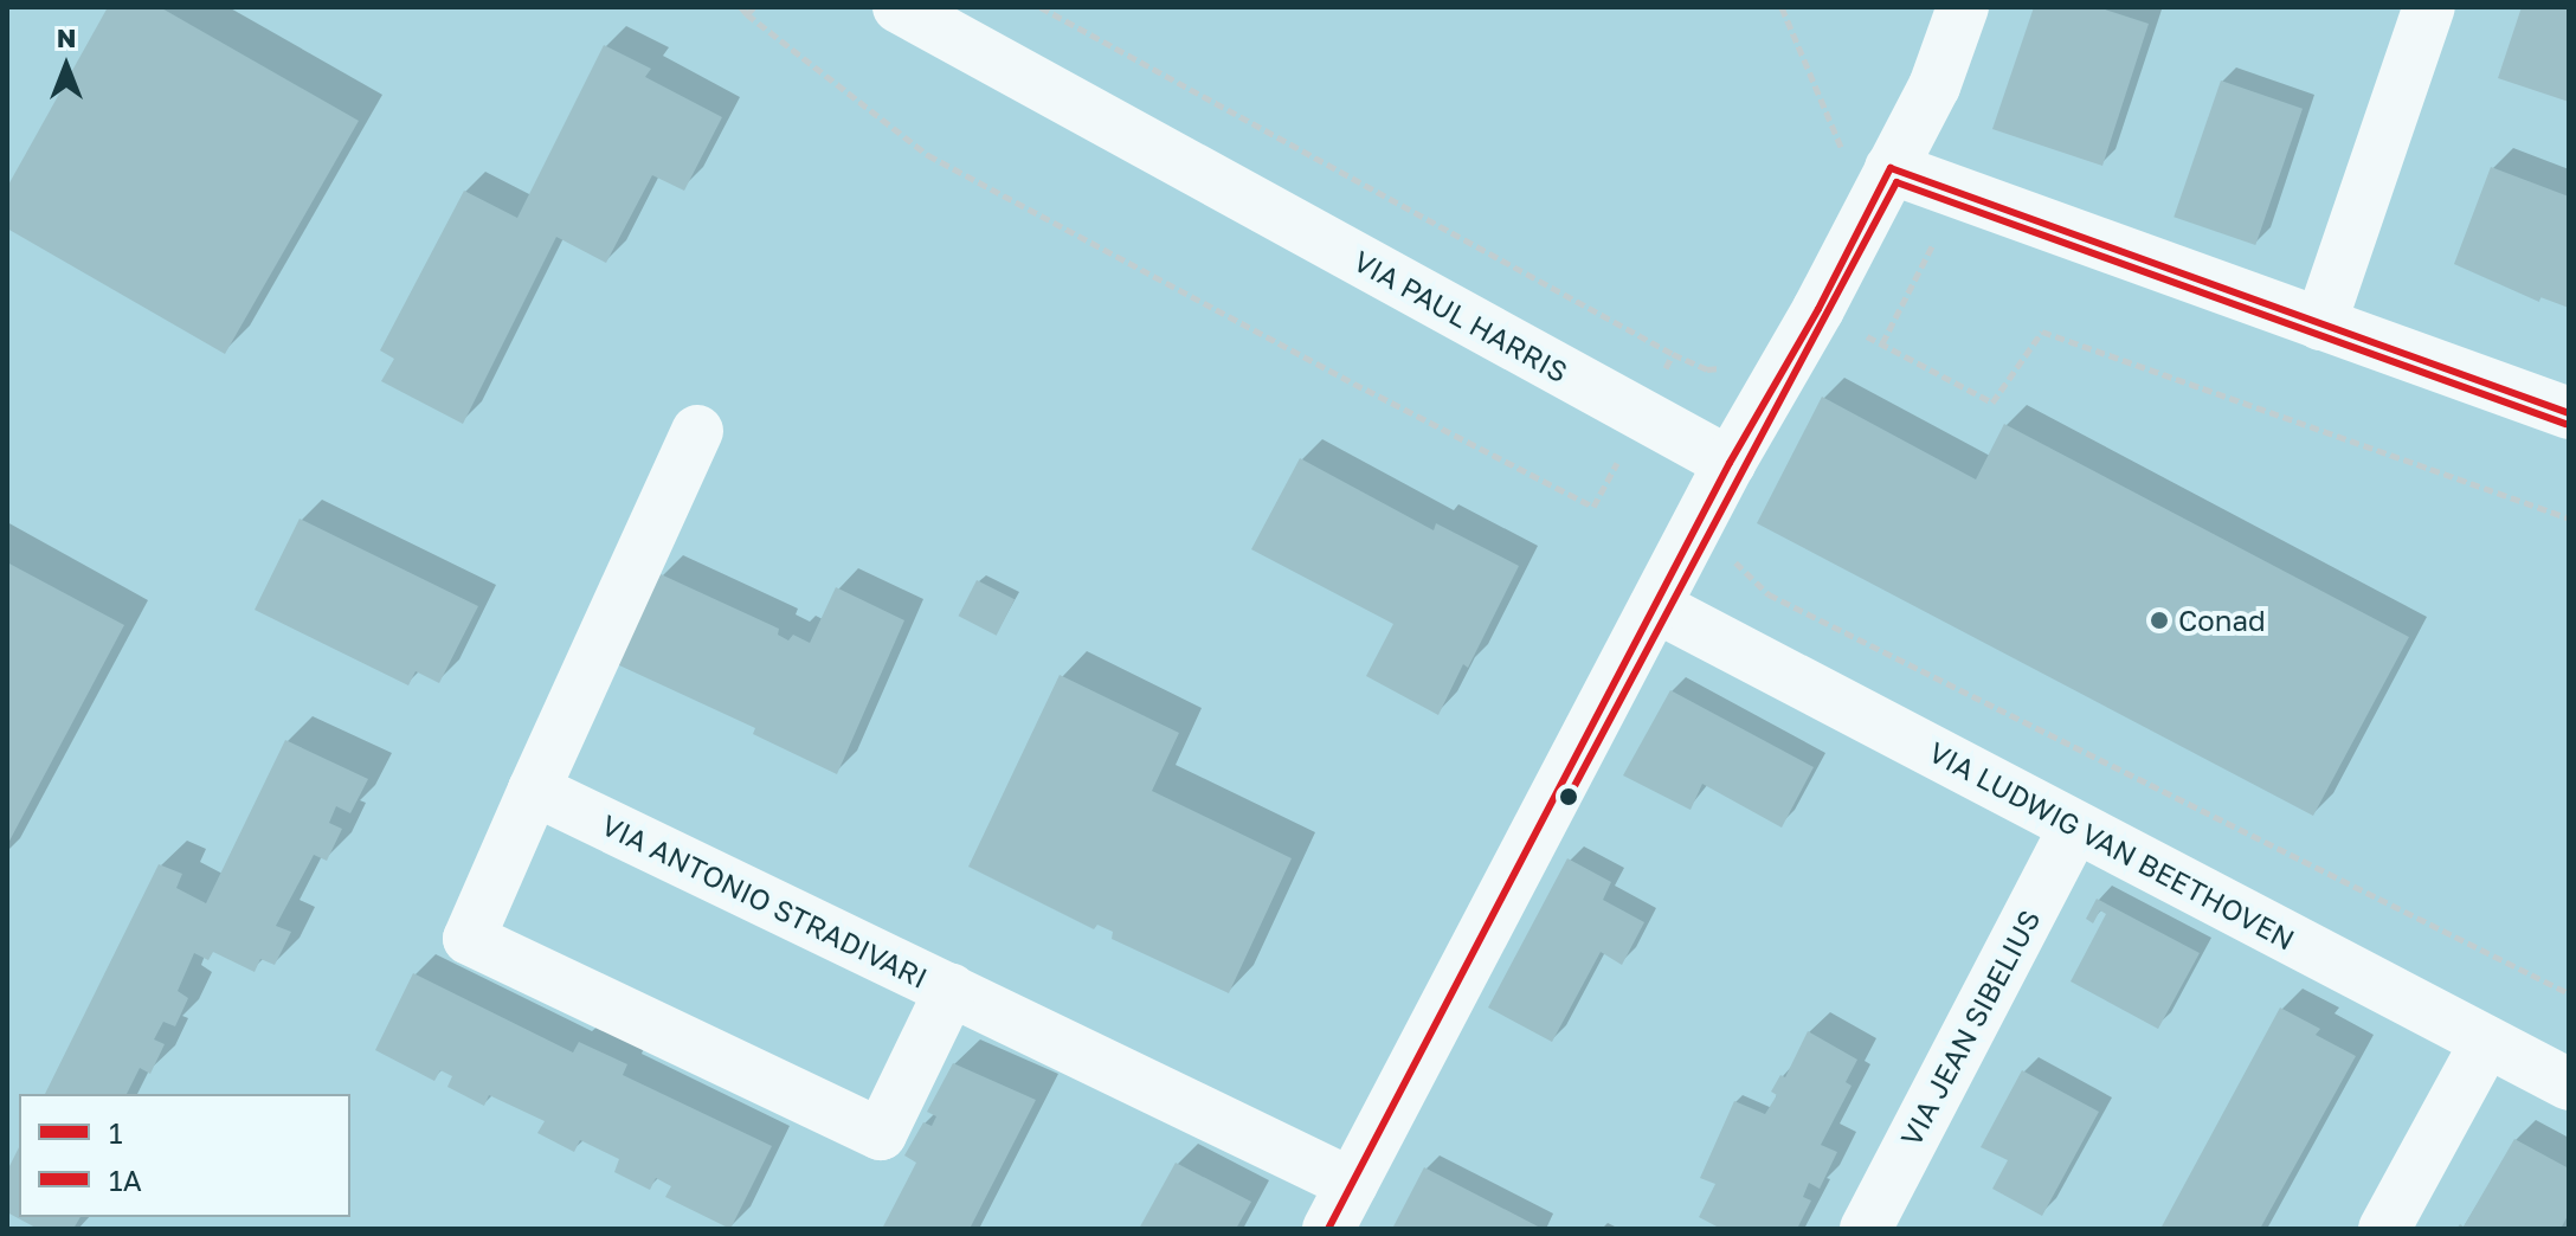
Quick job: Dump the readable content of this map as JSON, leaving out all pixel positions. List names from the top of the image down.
{
  "streets": {
    "street": [
      "VIA PAUL HARRIS",
      "VIA LUDWIG VAN BEETHOVEN",
      "VIA ANTONIO STRADIVARI",
      "VIA JEAN SIBELIUS"
    ]
  },
  "crossings": [
    ["VIA LUDWIG VAN BEETHOVEN", "VIA JEAN SIBELIUS"]
  ],
  "places": ["Conad"],
  "lines": ["transit line 1", "transit line 1A"],
  "legend": ["1", "1A"],
  "north": "top"
}
